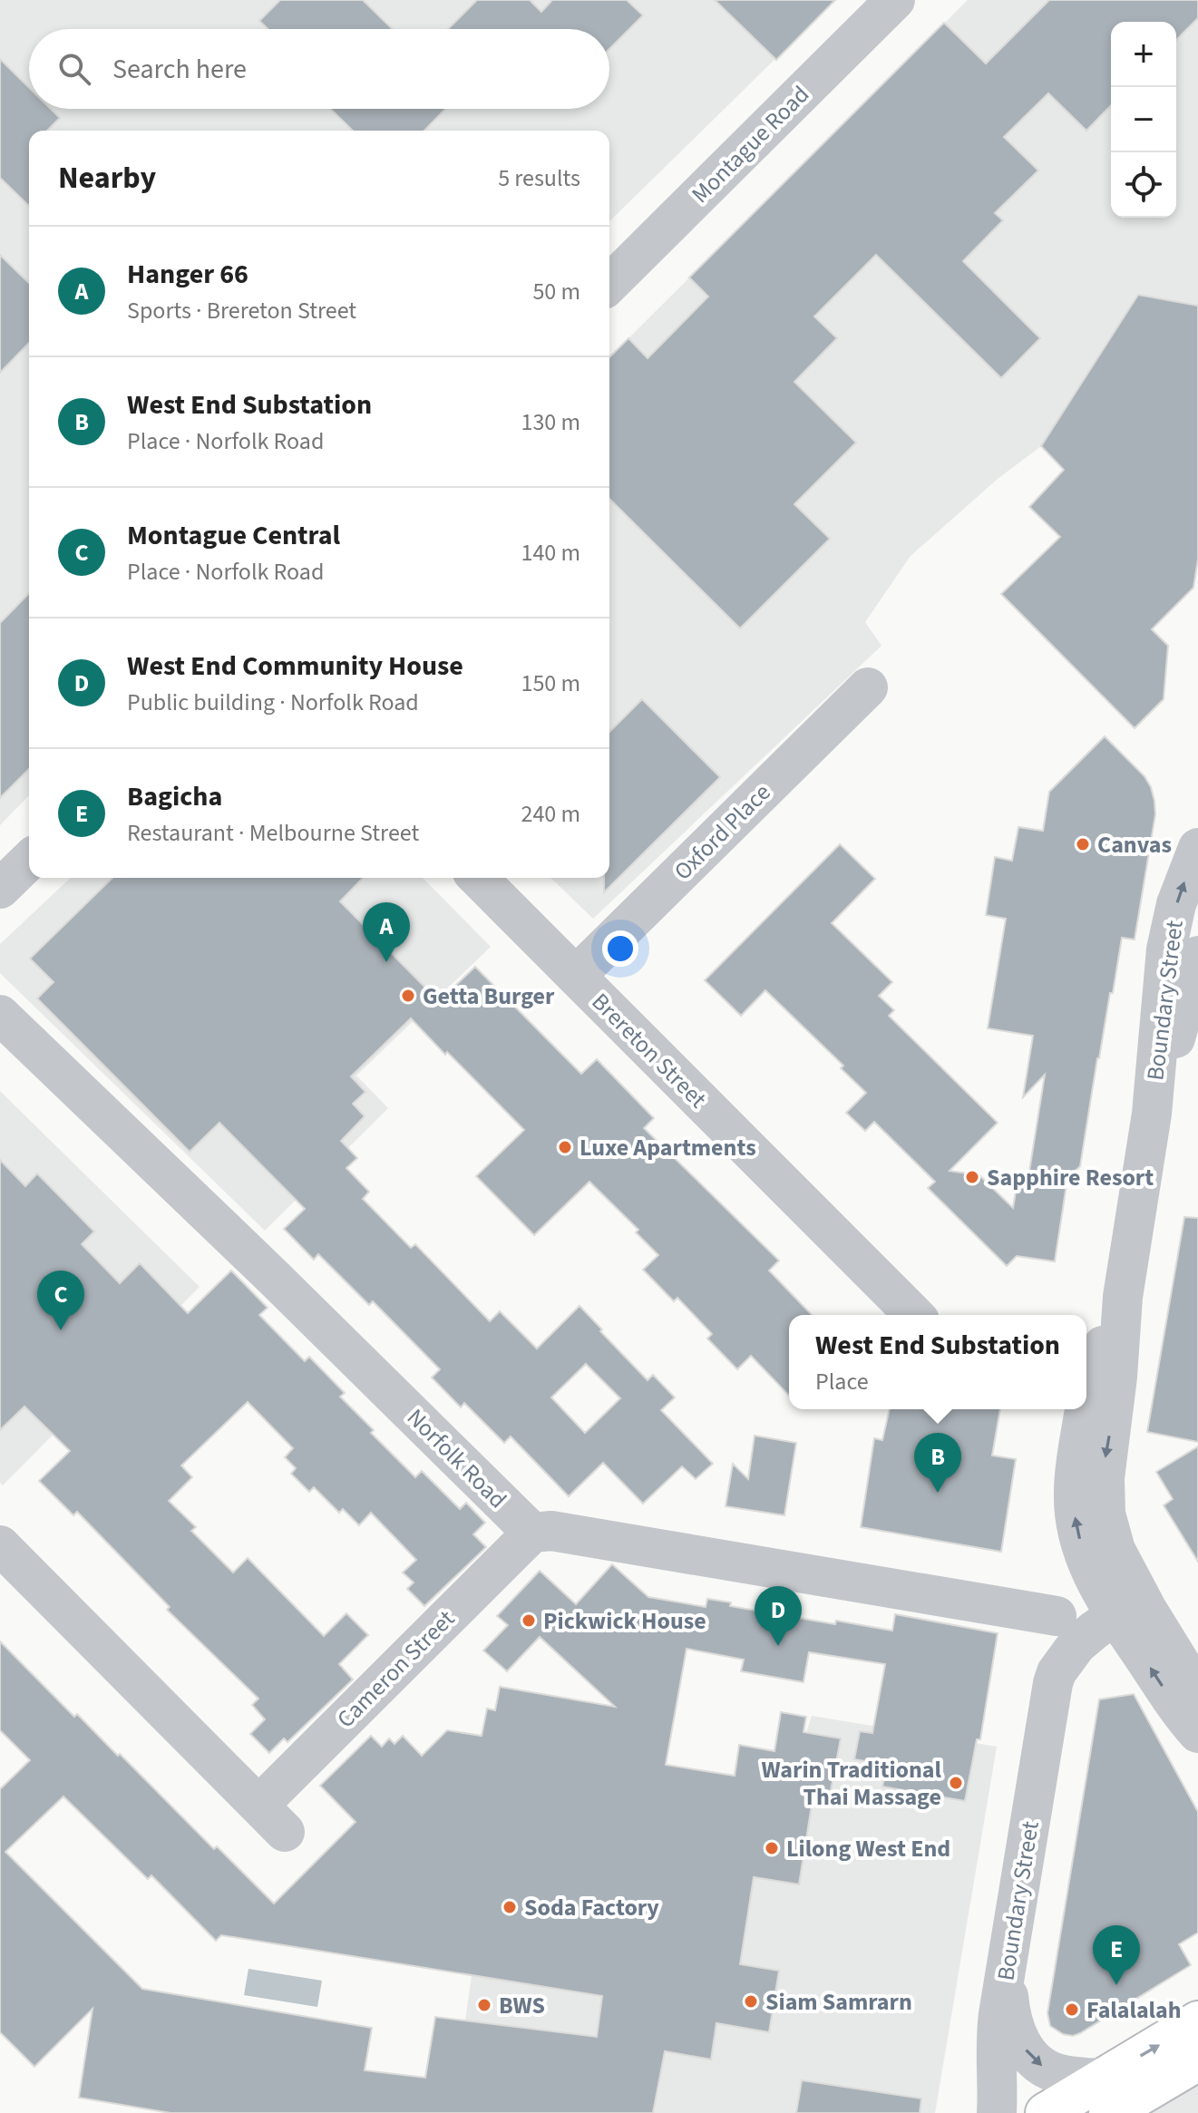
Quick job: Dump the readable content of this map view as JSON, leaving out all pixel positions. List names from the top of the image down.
{
  "streets": {
    "street": [
      "Montague Road",
      "Oxford Place",
      "Boundary Street",
      "Brereton Street",
      "Norfolk Road",
      "Cameron Street"
    ]
  },
  "crossings": [
    ["Oxford Place", "Brereton Street"],
    ["Norfolk Road", "Cameron Street"]
  ],
  "places": [
    "Canvas",
    "Getta Burger",
    "Luxe Apartments",
    "Sapphire Resort",
    "Pickwick House",
    "Warin Traditional Thai Massage",
    "Lilong West End",
    "Soda Factory",
    "Siam Samrarn",
    "BWS",
    "Falalalah"
  ],
  "page": {
    "map_buttons": ["+", "−"],
    "search": "Search here",
    "heading": ["Nearby", "5 results"],
    "list": [
      {
        "mark": "A",
        "name": "Hanger 66",
        "note": "Sports · Brereton Street",
        "value": "50 m"
      },
      {
        "mark": "B",
        "name": "West End Substation",
        "note": "Place · Norfolk Road",
        "value": "130 m"
      },
      {
        "mark": "C",
        "name": "Montague Central",
        "note": "Place · Norfolk Road",
        "value": "140 m"
      },
      {
        "mark": "D",
        "name": "West End Community House",
        "note": "Public building · Norfolk Road",
        "value": "150 m"
      },
      {
        "mark": "E",
        "name": "Bagicha",
        "note": "Restaurant · Melbourne Street",
        "value": "240 m"
      }
    ],
    "pins": [
      "A",
      "C",
      "B",
      "D",
      "E"
    ],
    "popup": ["West End Substation", "Place"]
  }
}
